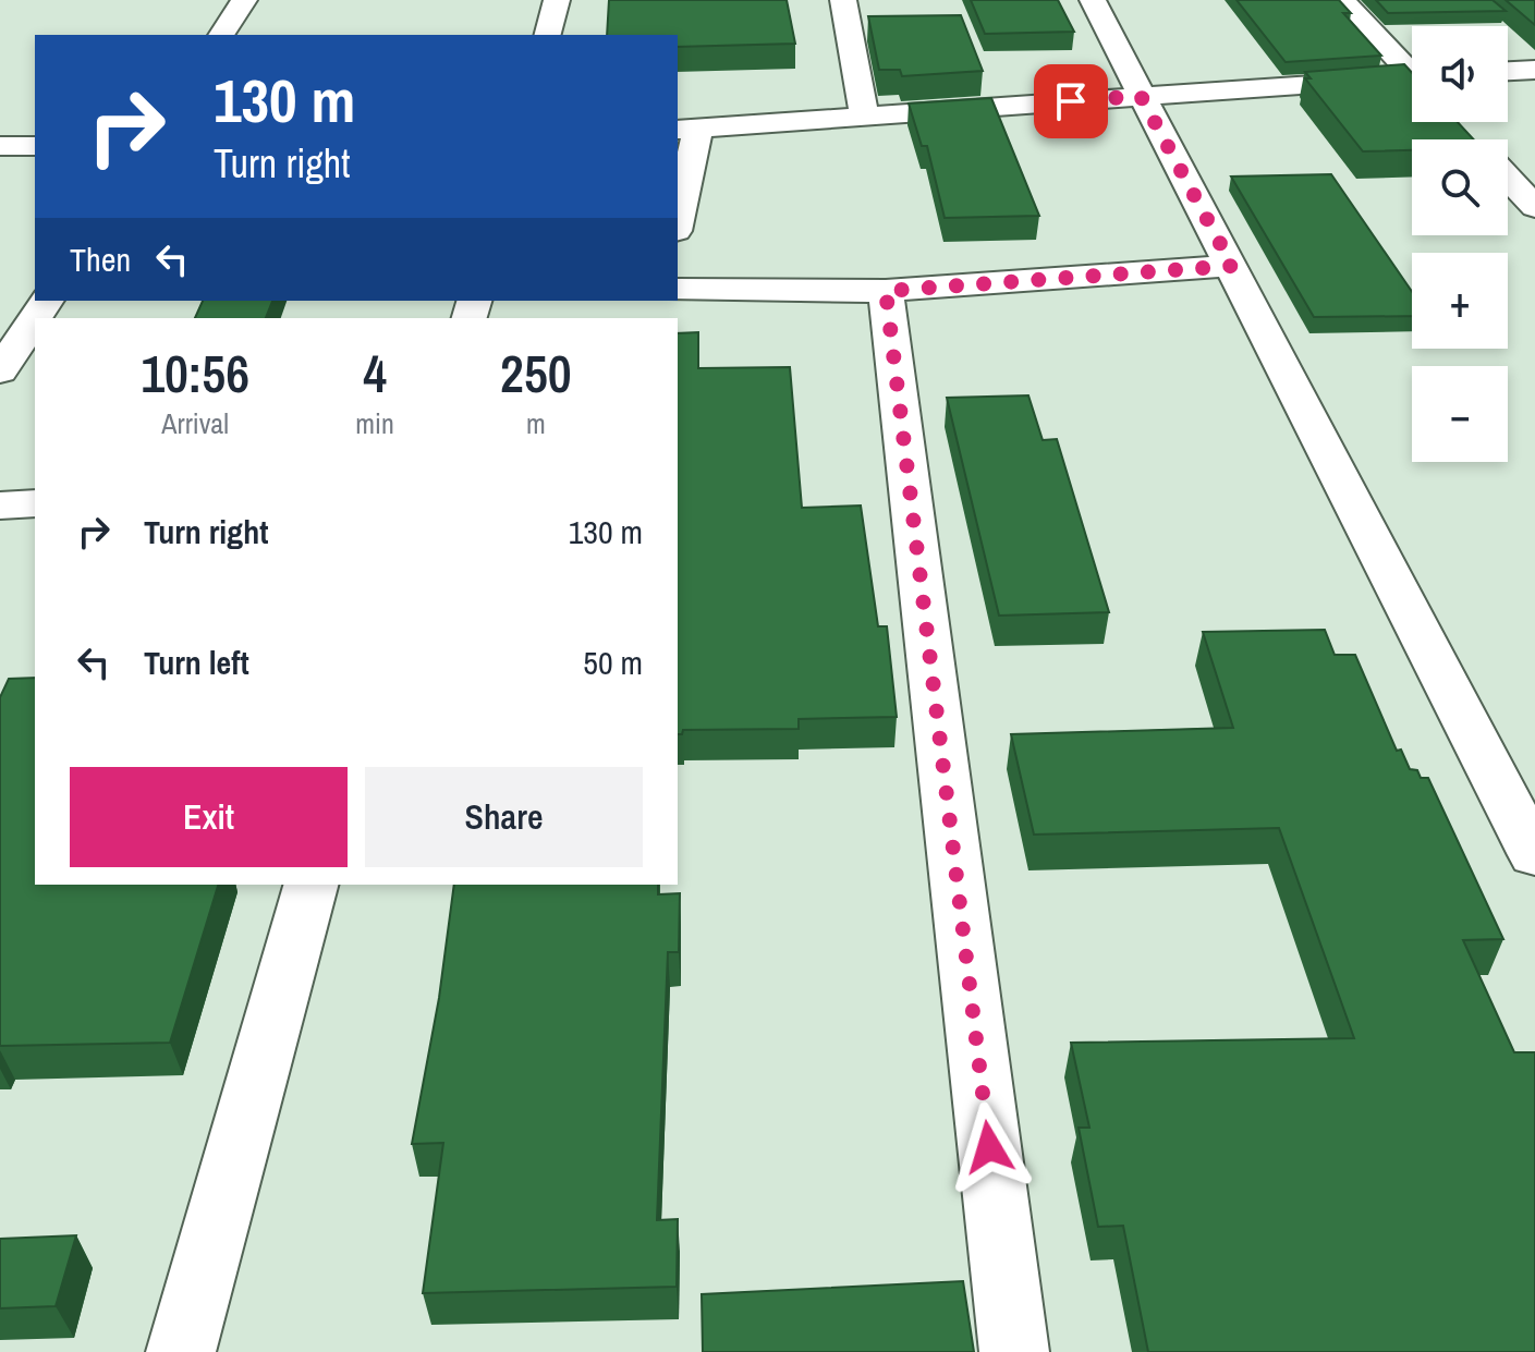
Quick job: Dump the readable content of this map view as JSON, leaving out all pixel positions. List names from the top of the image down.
{
  "page": {
    "map_buttons": ["+", "−"],
    "turn": ["130 m", "Turn right"],
    "then": "Then",
    "eta": [
      "10:56",
      "Arrival",
      "4",
      "min",
      "250",
      "m"
    ],
    "list": [
      {
        "name": "Turn right",
        "value": "130 m"
      },
      {
        "name": "Turn left",
        "value": "50 m"
      }
    ],
    "buttons": ["Exit", "Share"]
  }
}
